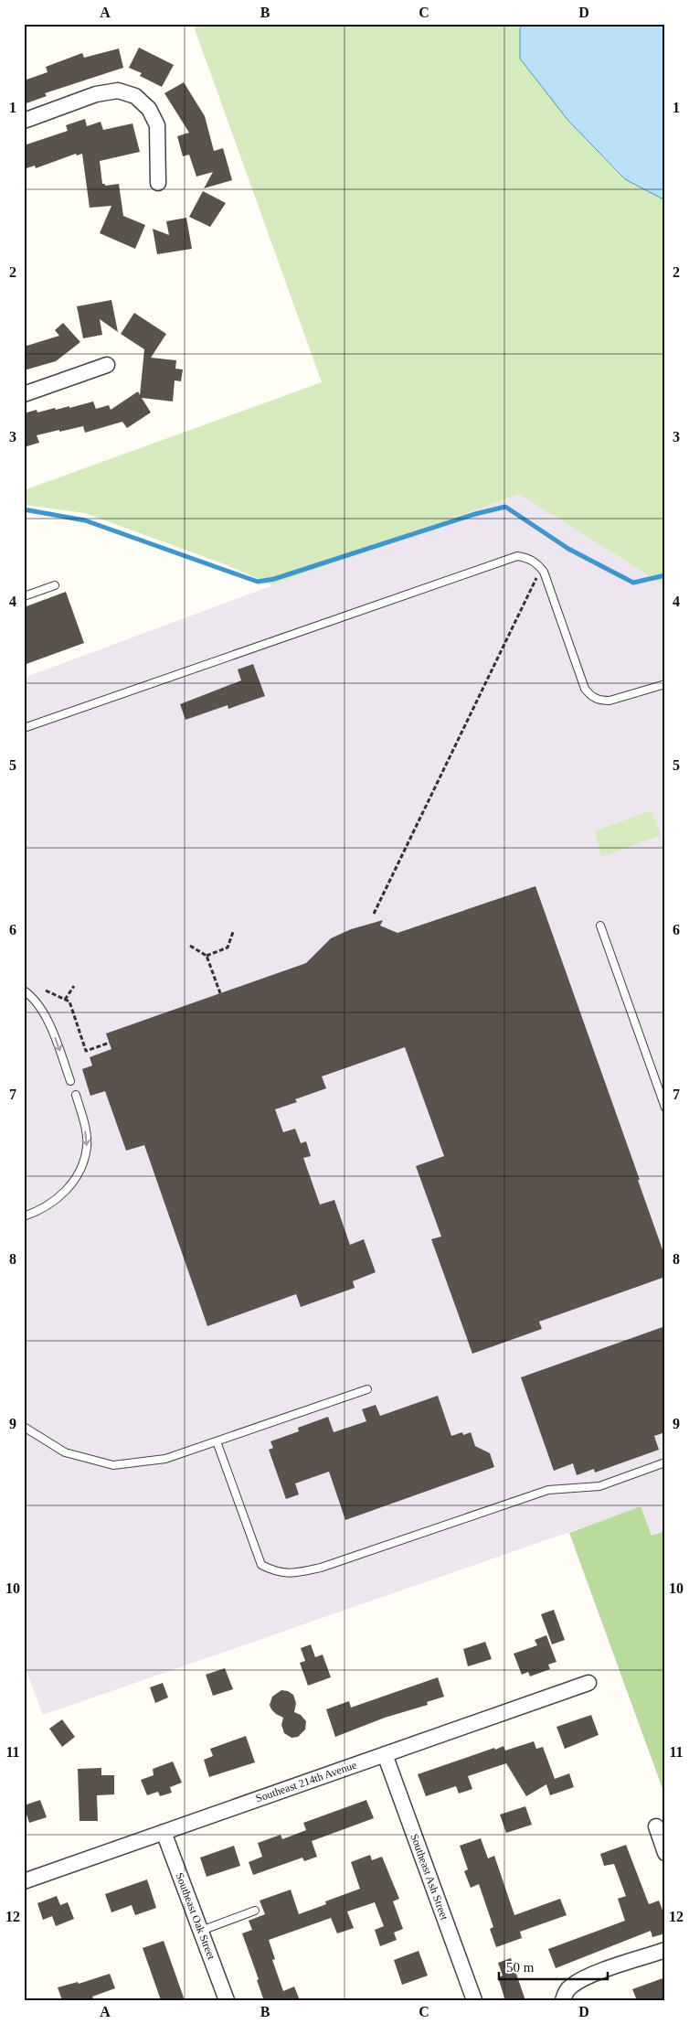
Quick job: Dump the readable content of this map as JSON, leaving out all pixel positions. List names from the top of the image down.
{
  "streets": {
    "street": ["Southeast 214th Avenue", "Southeast Ash Street", "Southeast Oak Street"]
  },
  "crossings": [
    ["Southeast 214th Avenue", "Southeast Ash Street"],
    ["Southeast 214th Avenue", "Southeast Oak Street"]
  ],
  "scale_bar": "50 m",
  "grid": {
    "columns": [
      "A",
      "B",
      "C",
      "D"
    ],
    "rows": [
      "1",
      "2",
      "3",
      "4",
      "5",
      "6",
      "7",
      "8",
      "9",
      "10",
      "11",
      "12"
    ]
  }
}
